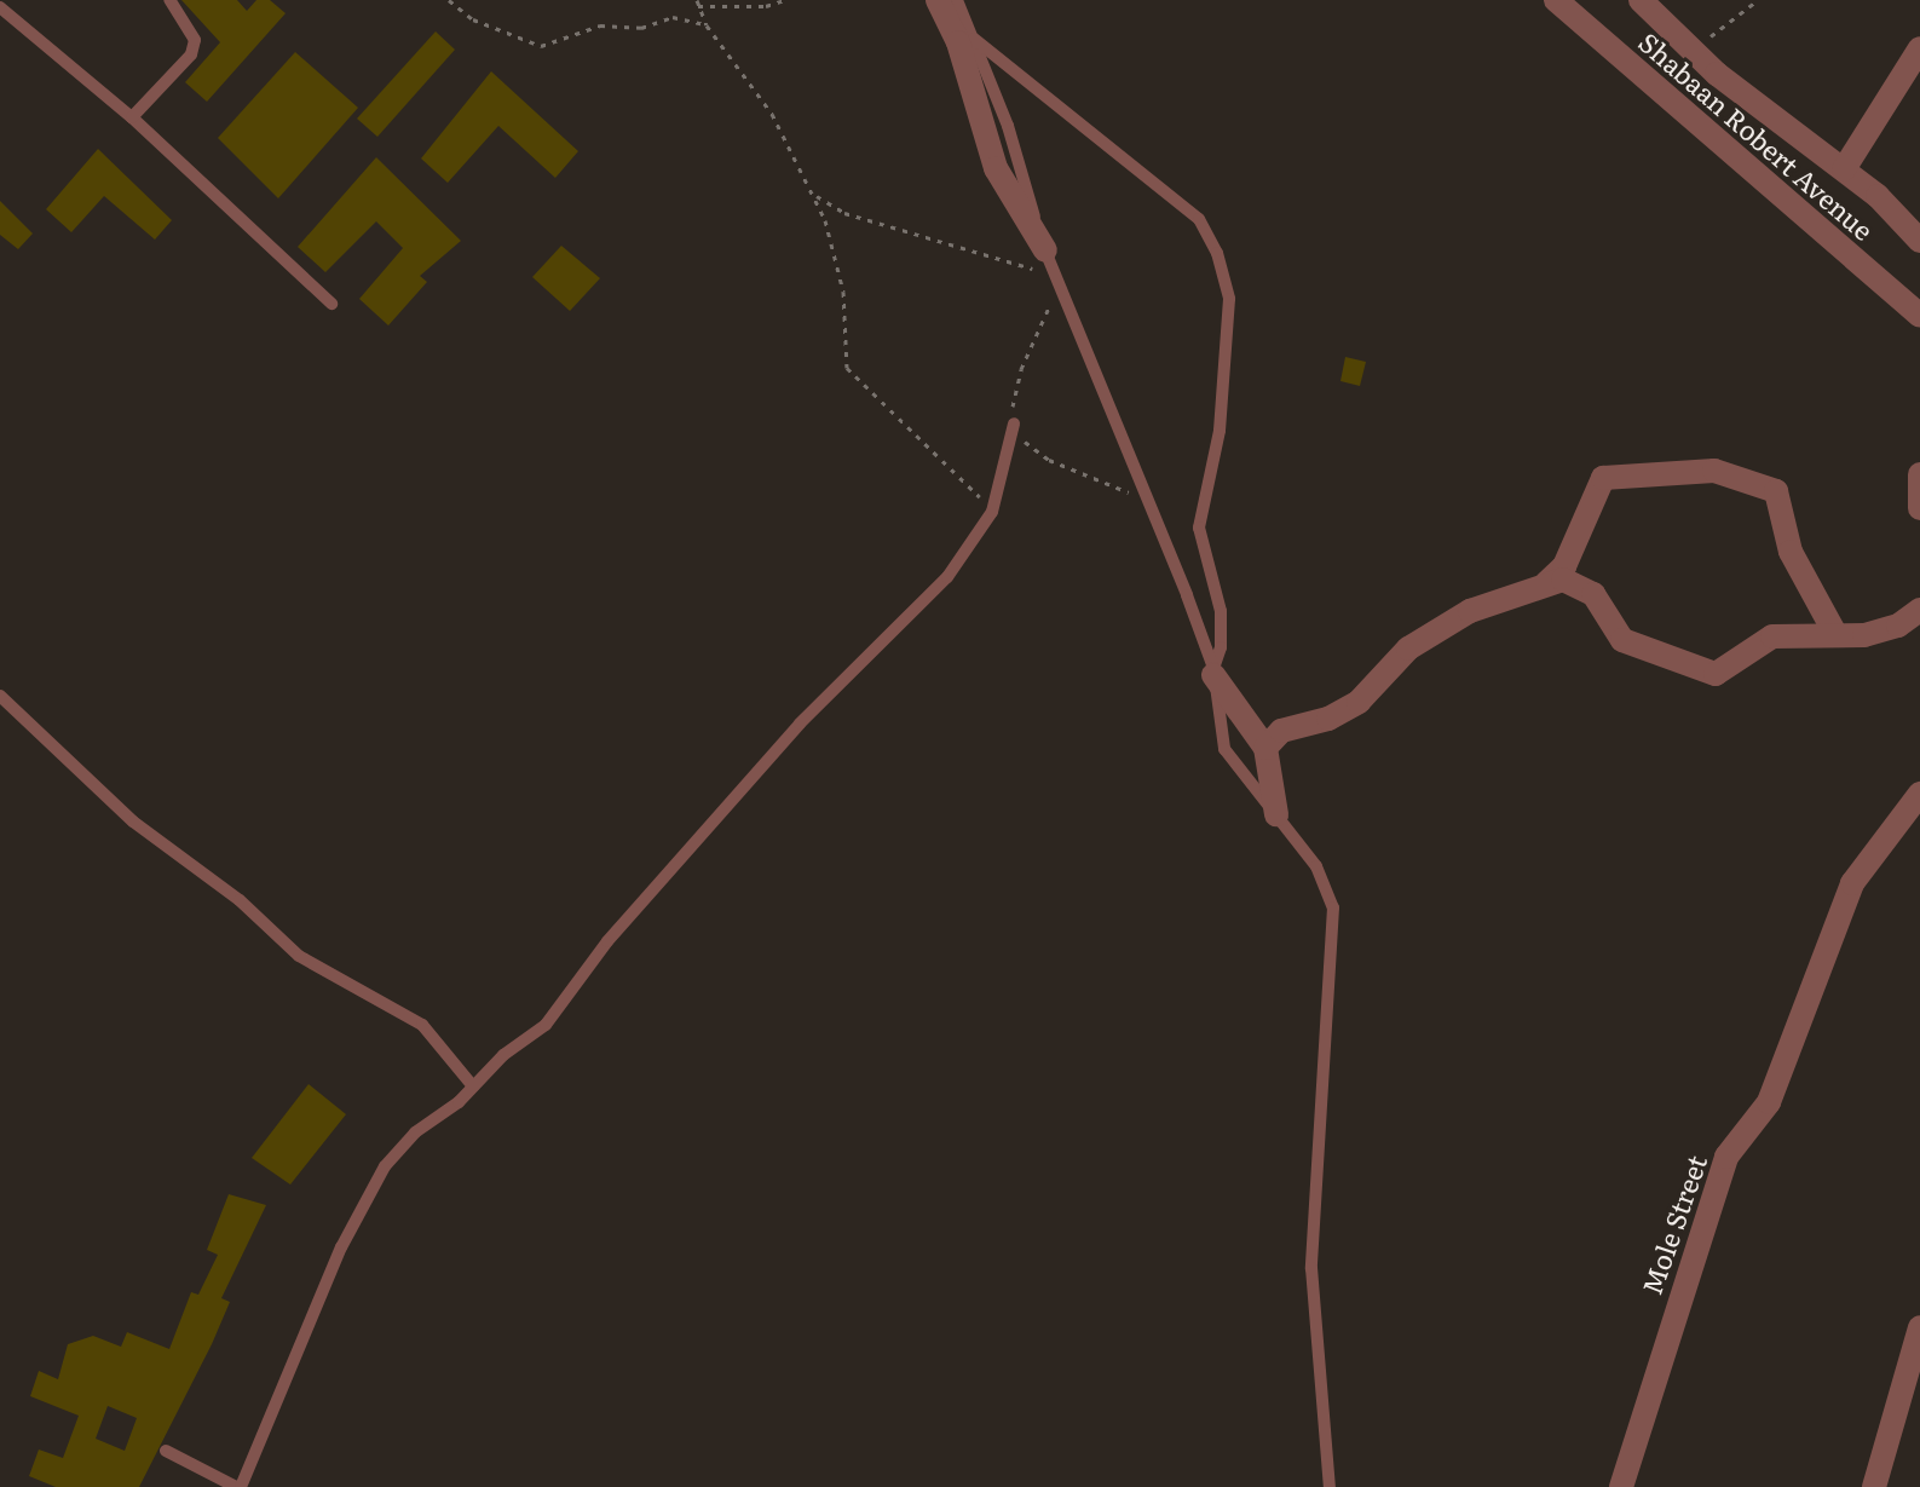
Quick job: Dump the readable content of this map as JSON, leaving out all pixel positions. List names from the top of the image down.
{
  "streets": {
    "street": ["Shabaan Robert Avenue", "Mole Street"]
  }
}
